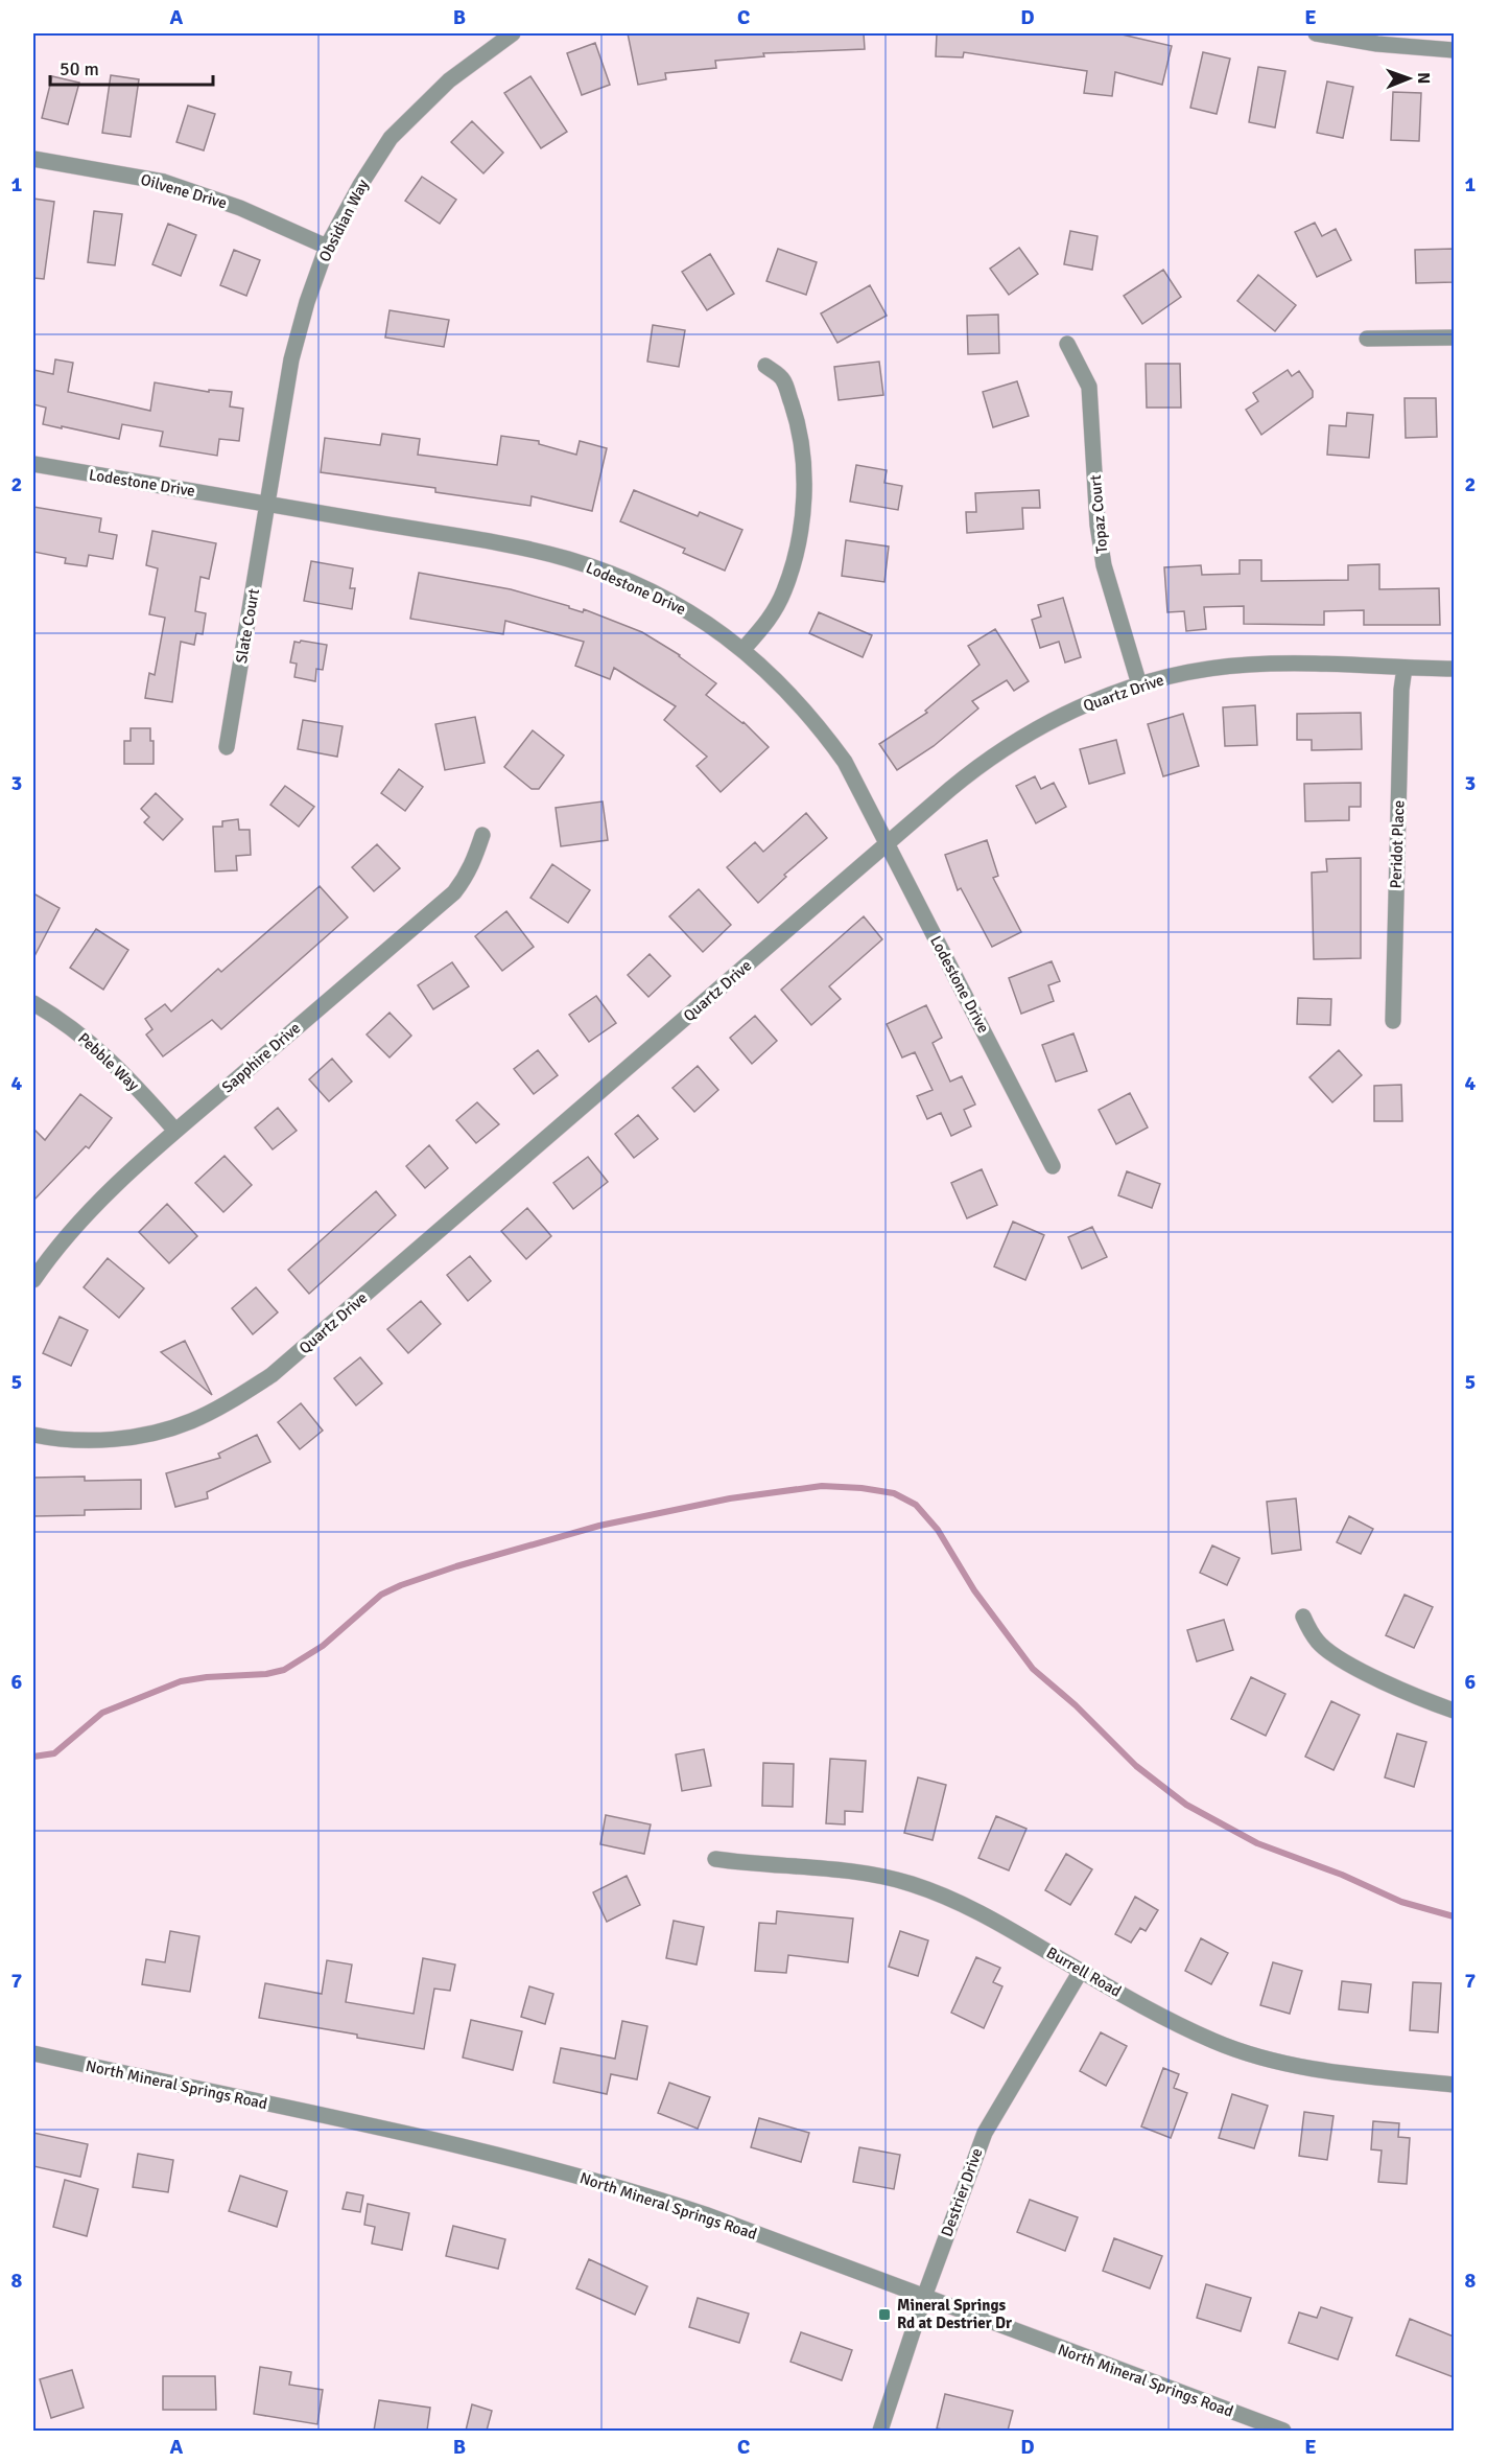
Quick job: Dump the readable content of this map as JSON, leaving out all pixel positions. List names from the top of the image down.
{
  "streets": {
    "street": [
      "Oilvene Drive",
      "Obsidian Way",
      "Lodestone Drive",
      "Topaz Court",
      "Slate Court",
      "Quartz Drive",
      "Peridot Place",
      "Sapphire Drive",
      "Pebble Way",
      "Burrell Road",
      "North Mineral Springs Road",
      "Destrier Drive"
    ]
  },
  "crossings": [
    ["Oilvene Drive", "Obsidian Way"],
    ["Obsidian Way", "Lodestone Drive"],
    ["Obsidian Way", "Slate Court"],
    ["Lodestone Drive", "Slate Court"],
    ["Lodestone Drive", "Quartz Drive"],
    ["Topaz Court", "Quartz Drive"],
    ["Quartz Drive", "Peridot Place"],
    ["Sapphire Drive", "Pebble Way"],
    ["Burrell Road", "Destrier Drive"],
    ["North Mineral Springs Road", "Destrier Drive"]
  ],
  "places": {
    "transit": ["Mineral Springs Rd at Destrier Dr"]
  },
  "scale_bar": "50 m",
  "north": "right",
  "grid": {
    "columns": [
      "A",
      "B",
      "C",
      "D",
      "E"
    ],
    "rows": [
      "1",
      "2",
      "3",
      "4",
      "5",
      "6",
      "7",
      "8"
    ]
  }
}
